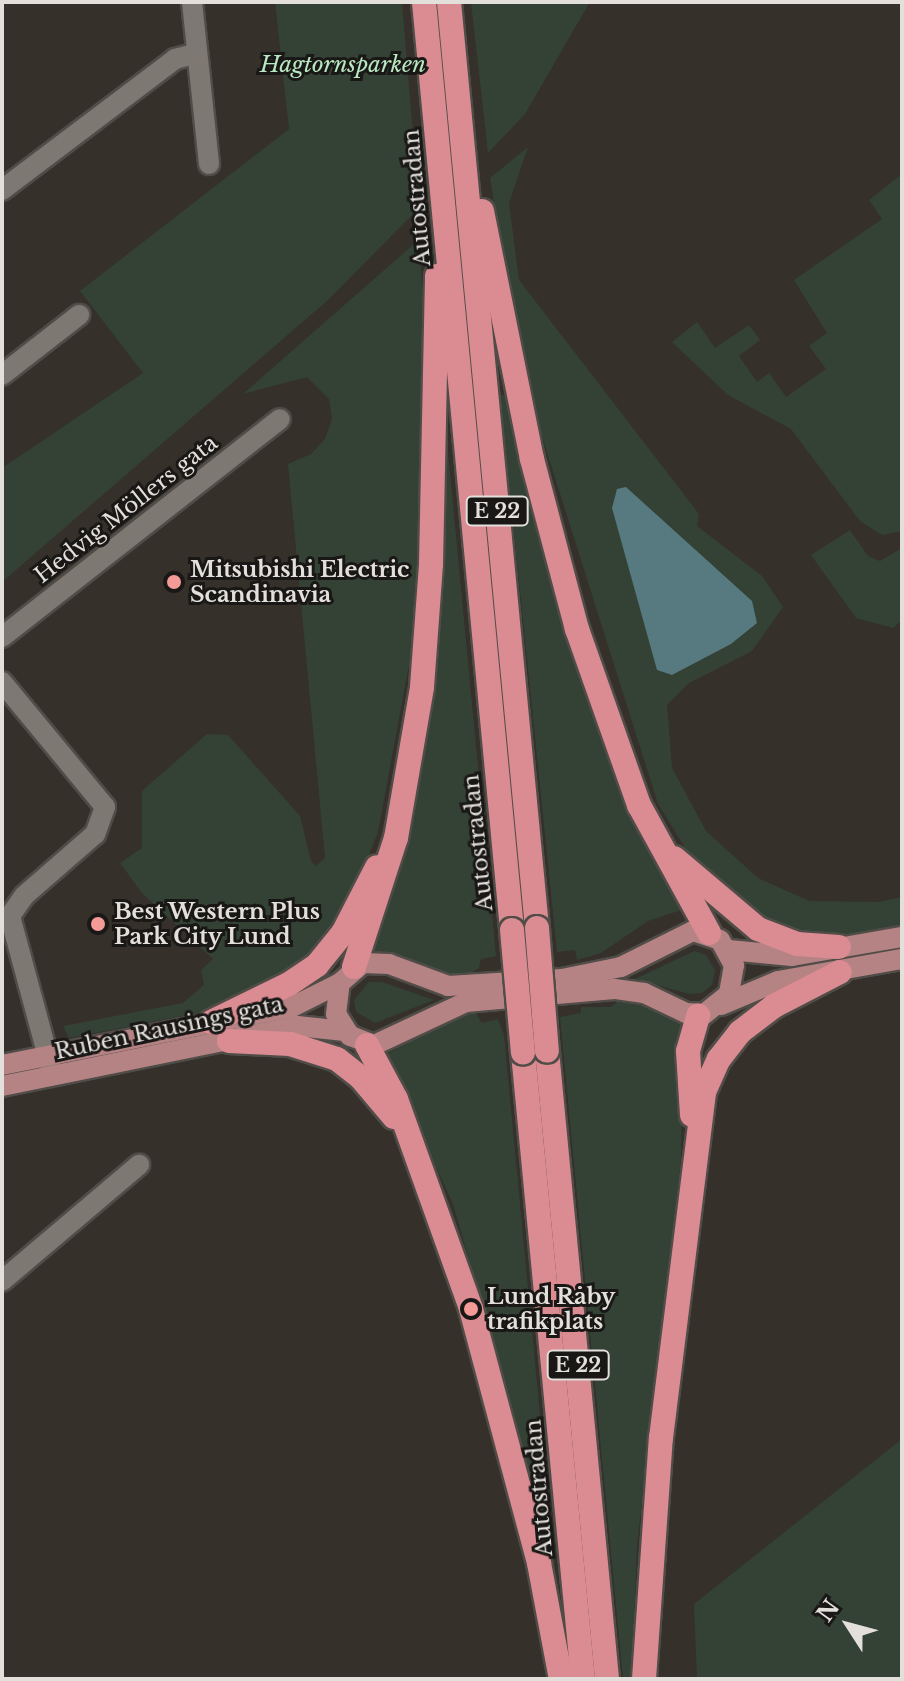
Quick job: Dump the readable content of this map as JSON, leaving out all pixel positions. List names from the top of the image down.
{
  "streets": {
    "highway": ["Autostradan", "E 22"],
    "main road": ["Ruben Rausings gata"],
    "street": ["Hedvig Möllers gata"]
  },
  "parks": ["Hagtornsparken"],
  "places": ["Mitsubishi Electric Scandinavia", "Best Western Plus Park City Lund", "Lund Råby trafikplats"],
  "north": "top left"
}
